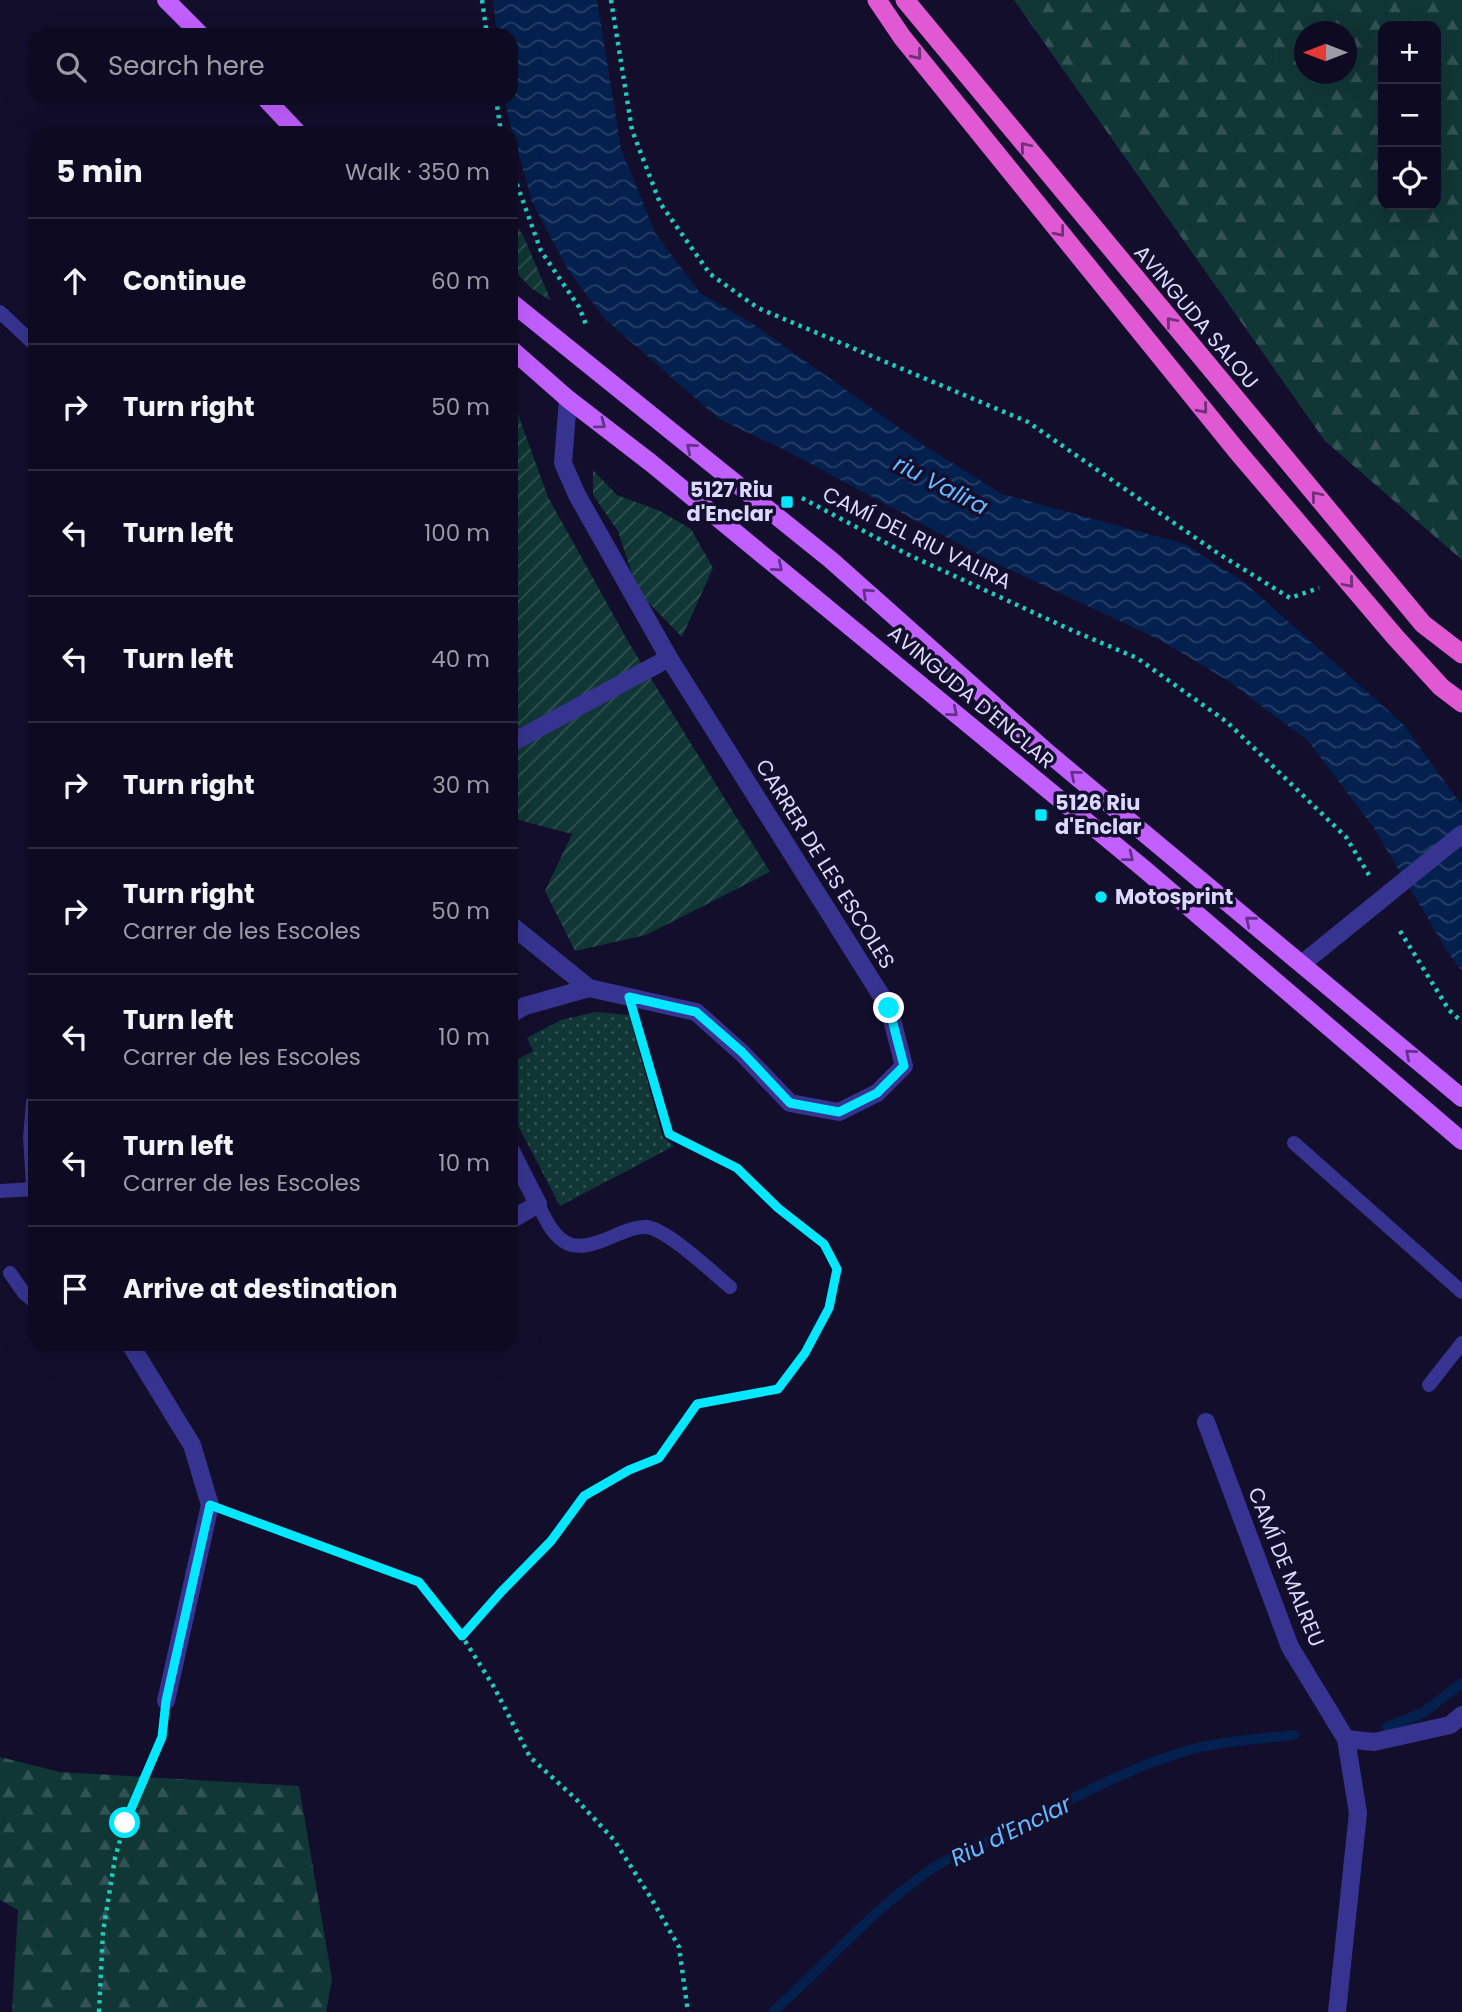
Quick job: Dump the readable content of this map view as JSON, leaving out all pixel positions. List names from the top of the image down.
{
  "streets": {
    "highway": ["AVINGUDA SALOU"],
    "main road": ["AVINGUDA D'ENCLAR"],
    "street": ["CARRER DE LES ESCOLES", "CAMÍ DE MALREU"],
    "path": ["CAMÍ DEL RIU VALIRA"]
  },
  "crossings": [
    ["AVINGUDA D'ENCLAR", "CARRER DE LES ESCOLES"]
  ],
  "water": ["riu Valira", "Riu d'Enclar"],
  "places": {
    "transit": ["5127 Riu d'Enclar", "5126 Riu d'Enclar"],
    "other": ["Motosprint"]
  },
  "north": "left",
  "page": {
    "map_buttons": ["+", "−"],
    "search": "Search here",
    "heading": ["5 min", "Walk · 350 m"],
    "list": [
      ["Continue", "60 m"],
      ["Turn right", "50 m"],
      ["Turn left", "100 m"],
      ["Turn left", "40 m"],
      ["Turn right", "30 m"],
      ["Turn right", "Carrer de les Escoles", "50 m"],
      ["Turn left", "Carrer de les Escoles", "10 m"],
      ["Turn left", "Carrer de les Escoles", "10 m"],
      "Arrive at destination"
    ]
  }
}
